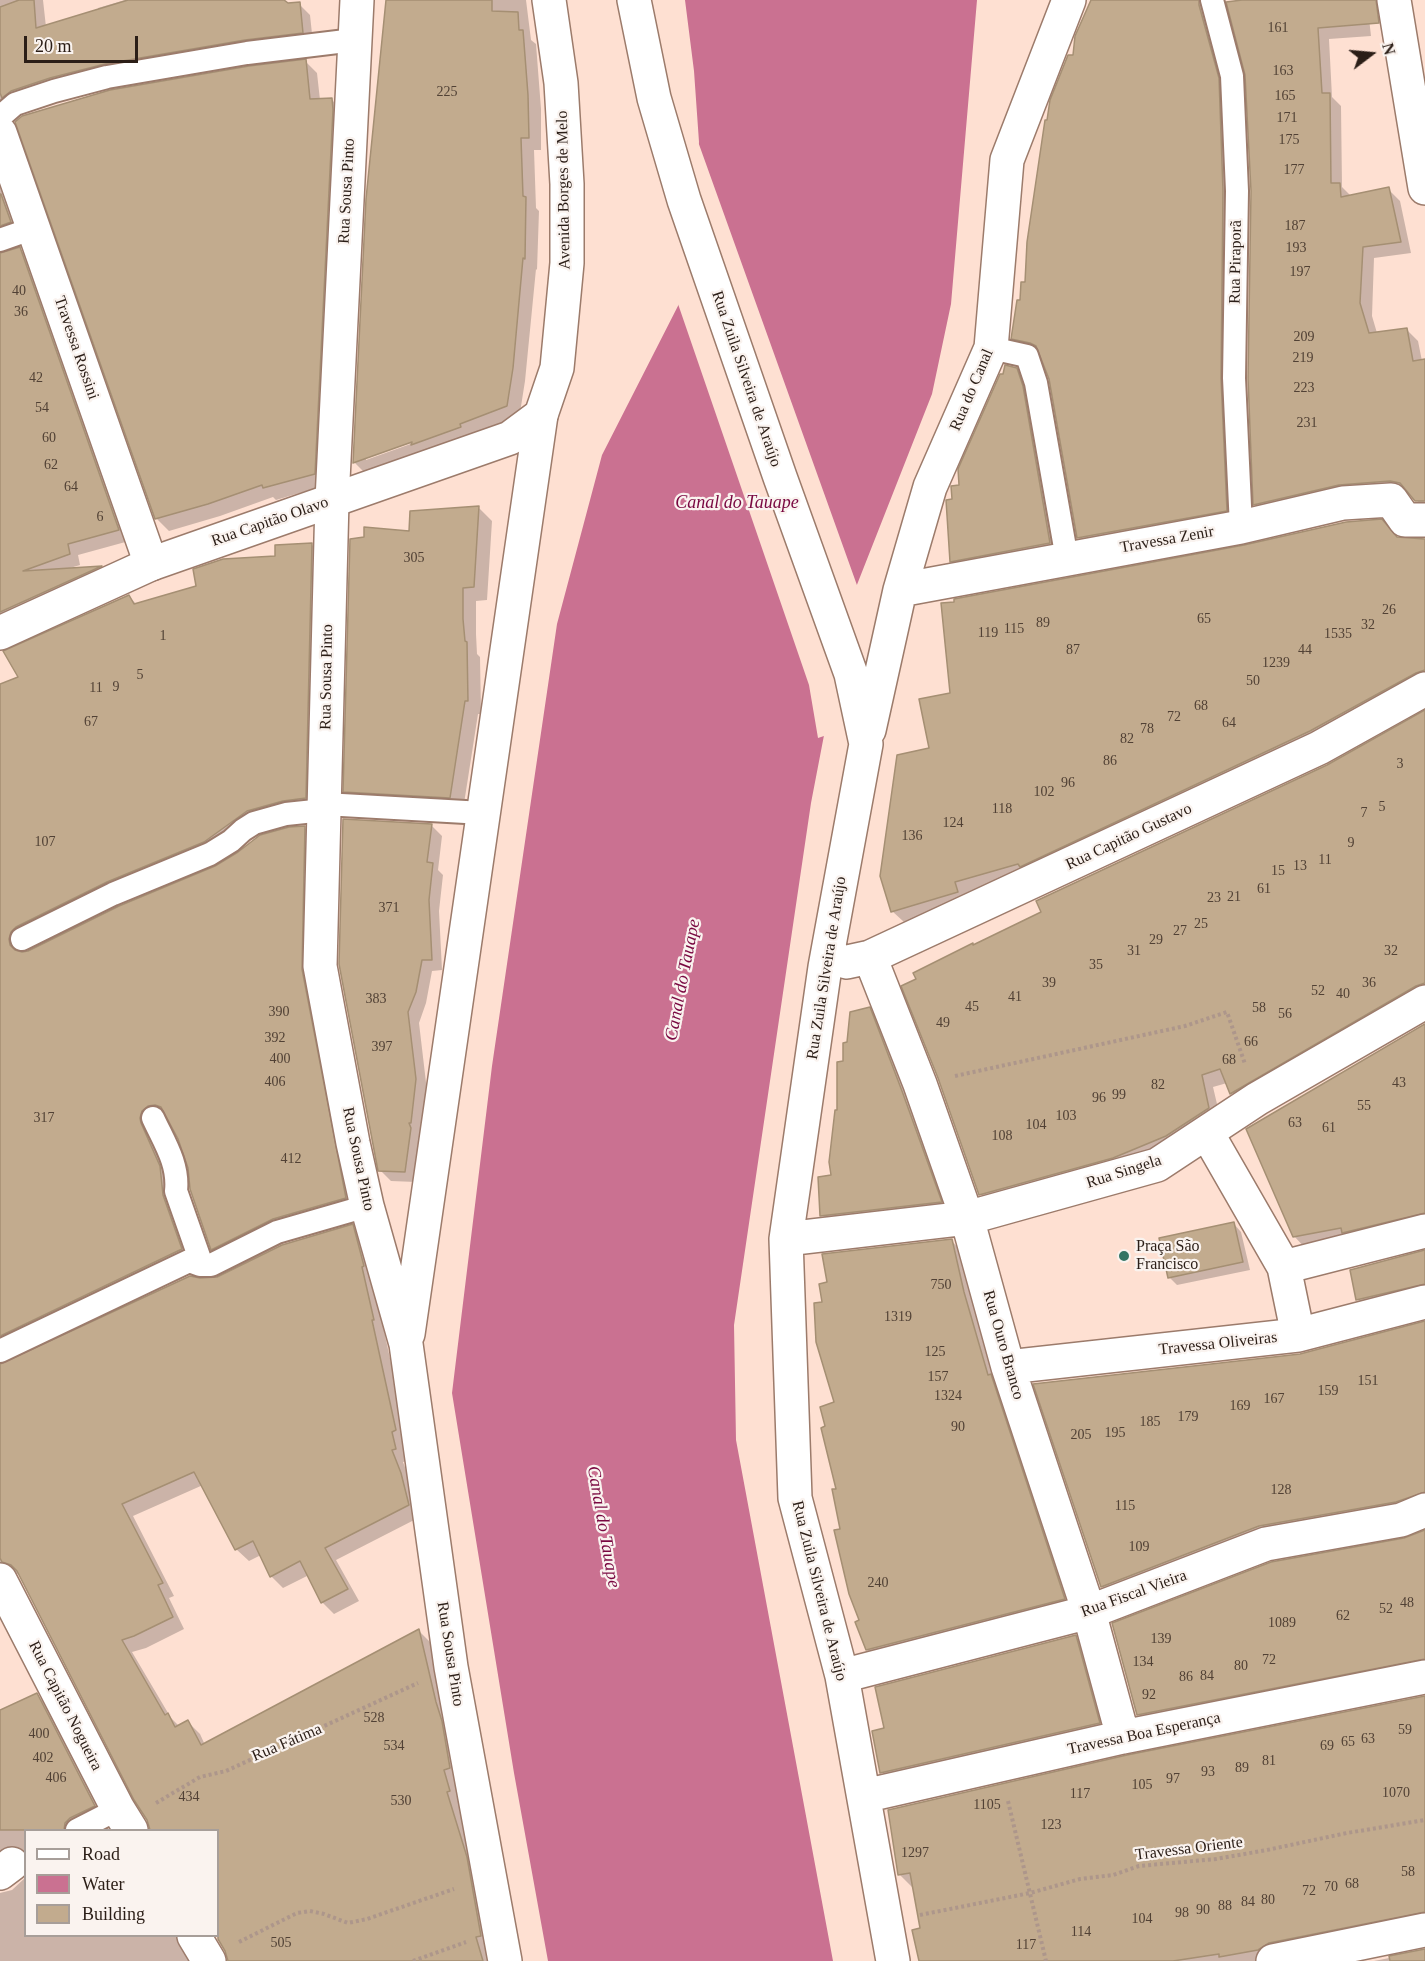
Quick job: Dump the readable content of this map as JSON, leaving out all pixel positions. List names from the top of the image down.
{
  "streets": {
    "street": [
      "Avenida Borges de Melo",
      "Rua Sousa Pinto",
      "Travessa Rossini",
      "Rua Zuila Silveira de Araújo",
      "Rua do Canal",
      "Rua Capitão Olavo",
      "Travessa Zenir",
      "Rua Capitão Gustavo",
      "Rua Singela",
      "Travessa Oliveiras",
      "Rua Ouro Branco",
      "Rua Fiscal Vieira",
      "Rua Capitão Nogueira",
      "Travessa Boa Esperança"
    ],
    "lane": ["Rua Piraporã"],
    "path": ["Rua Fátima", "Travessa Oriente"]
  },
  "crossings": [
    ["Avenida Borges de Melo", "Rua Sousa Pinto"],
    ["Avenida Borges de Melo", "Rua Capitão Olavo"],
    ["Rua Sousa Pinto", "Rua Capitão Olavo"],
    ["Rua Sousa Pinto", "Rua Fátima"],
    ["Rua Piraporã", "Travessa Zenir"],
    ["Travessa Rossini", "Rua Capitão Olavo"],
    ["Rua Zuila Silveira de Araújo", "Rua do Canal"],
    ["Rua Zuila Silveira de Araújo", "Rua Capitão Gustavo"],
    ["Rua Zuila Silveira de Araújo", "Rua Singela"],
    ["Rua Zuila Silveira de Araújo", "Rua Fiscal Vieira"],
    ["Rua Zuila Silveira de Araújo", "Travessa Boa Esperança"],
    ["Rua Zuila Silveira de Araújo", "Travessa Oriente"],
    ["Rua do Canal", "Travessa Zenir"],
    ["Rua Capitão Gustavo", "Rua Ouro Branco"],
    ["Rua Singela", "Rua Ouro Branco"],
    ["Travessa Oliveiras", "Rua Ouro Branco"],
    ["Rua Ouro Branco", "Rua Fiscal Vieira"],
    ["Rua Ouro Branco", "Travessa Boa Esperança"],
    ["Rua Capitão Nogueira", "Rua Fátima"]
  ],
  "water": ["Canal do Tauape"],
  "places": ["Praça São Francisco"],
  "house_numbers": [
    "161",
    "163",
    "225",
    "165",
    "171",
    "175",
    "177",
    "187",
    "193",
    "197",
    "40",
    "36",
    "209",
    "219",
    "42",
    "223",
    "54",
    "231",
    "60",
    "62",
    "64",
    "6",
    "305",
    "26",
    "65",
    "89",
    "32",
    "115",
    "119",
    "1535",
    "1",
    "87",
    "44",
    "1239",
    "5",
    "50",
    "9",
    "11",
    "68",
    "72",
    "67",
    "64",
    "78",
    "82",
    "86",
    "3",
    "96",
    "102",
    "5",
    "118",
    "7",
    "124",
    "136",
    "107",
    "9",
    "11",
    "13",
    "15",
    "61",
    "21",
    "23",
    "371",
    "25",
    "27",
    "29",
    "31",
    "32",
    "35",
    "39",
    "36",
    "52",
    "40",
    "41",
    "383",
    "45",
    "58",
    "390",
    "56",
    "49",
    "392",
    "66",
    "397",
    "400",
    "68",
    "406",
    "43",
    "82",
    "99",
    "96",
    "55",
    "103",
    "317",
    "63",
    "104",
    "61",
    "108",
    "412",
    "750",
    "1319",
    "125",
    "157",
    "151",
    "159",
    "1324",
    "167",
    "169",
    "179",
    "185",
    "90",
    "195",
    "205",
    "128",
    "115",
    "109",
    "240",
    "48",
    "52",
    "62",
    "1089",
    "139",
    "72",
    "134",
    "80",
    "84",
    "86",
    "92",
    "528",
    "59",
    "400",
    "63",
    "65",
    "534",
    "69",
    "402",
    "81",
    "89",
    "93",
    "406",
    "97",
    "105",
    "1070",
    "117",
    "434",
    "530",
    "1105",
    "123",
    "1297",
    "58",
    "68",
    "70",
    "72",
    "80",
    "84",
    "88",
    "90",
    "98",
    "104",
    "114",
    "505",
    "117"
  ],
  "legend": ["Road", "Water", "Building"],
  "scale_bar": "20 m",
  "north": "right"
}
